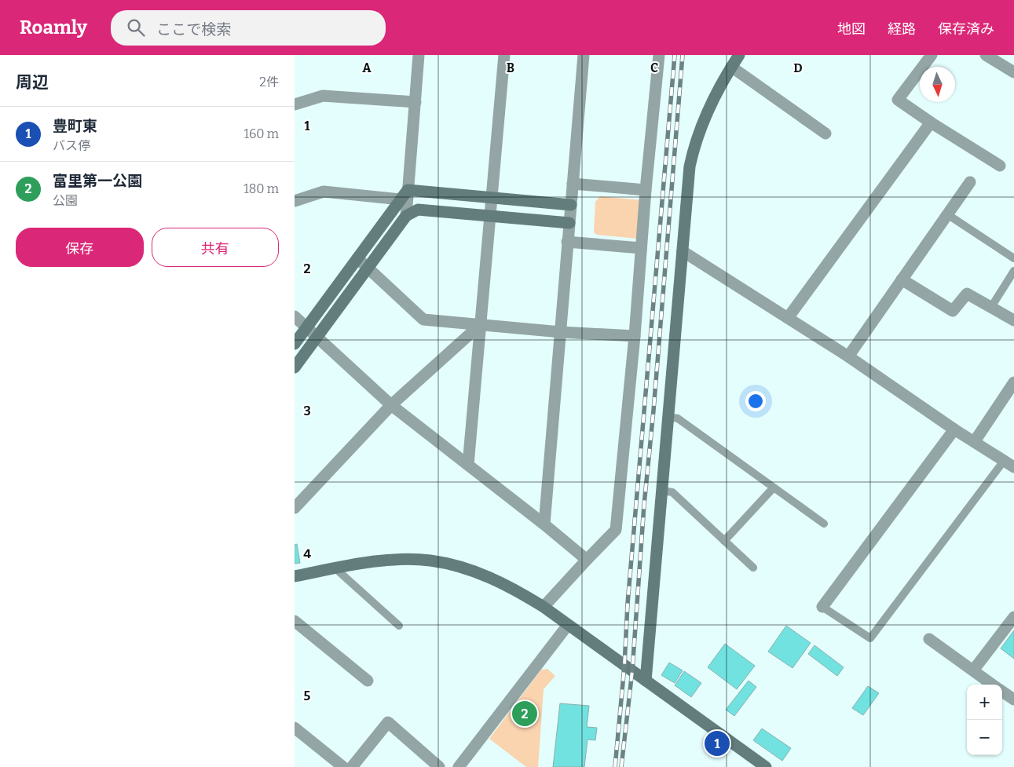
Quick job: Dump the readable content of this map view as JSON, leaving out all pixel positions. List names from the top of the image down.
{
  "north": "bottom",
  "page": {
    "header": "Roamly",
    "search": "ここで検索",
    "nav": ["地図", "経路", "保存済み"],
    "heading": ["周辺", "2件"],
    "list": [
      {
        "mark": "1",
        "name": "豊町東",
        "note": "バス停",
        "value": "160 m"
      },
      {
        "mark": "2",
        "name": "富里第一公園",
        "note": "公園",
        "value": "180 m"
      }
    ],
    "buttons": ["保存", "共有"],
    "map_buttons": ["+", "−"],
    "pins": ["2", "1"]
  },
  "grid": {
    "columns": [
      "A",
      "B",
      "C",
      "D"
    ],
    "rows": [
      "1",
      "2",
      "3",
      "4",
      "5"
    ]
  }
}
